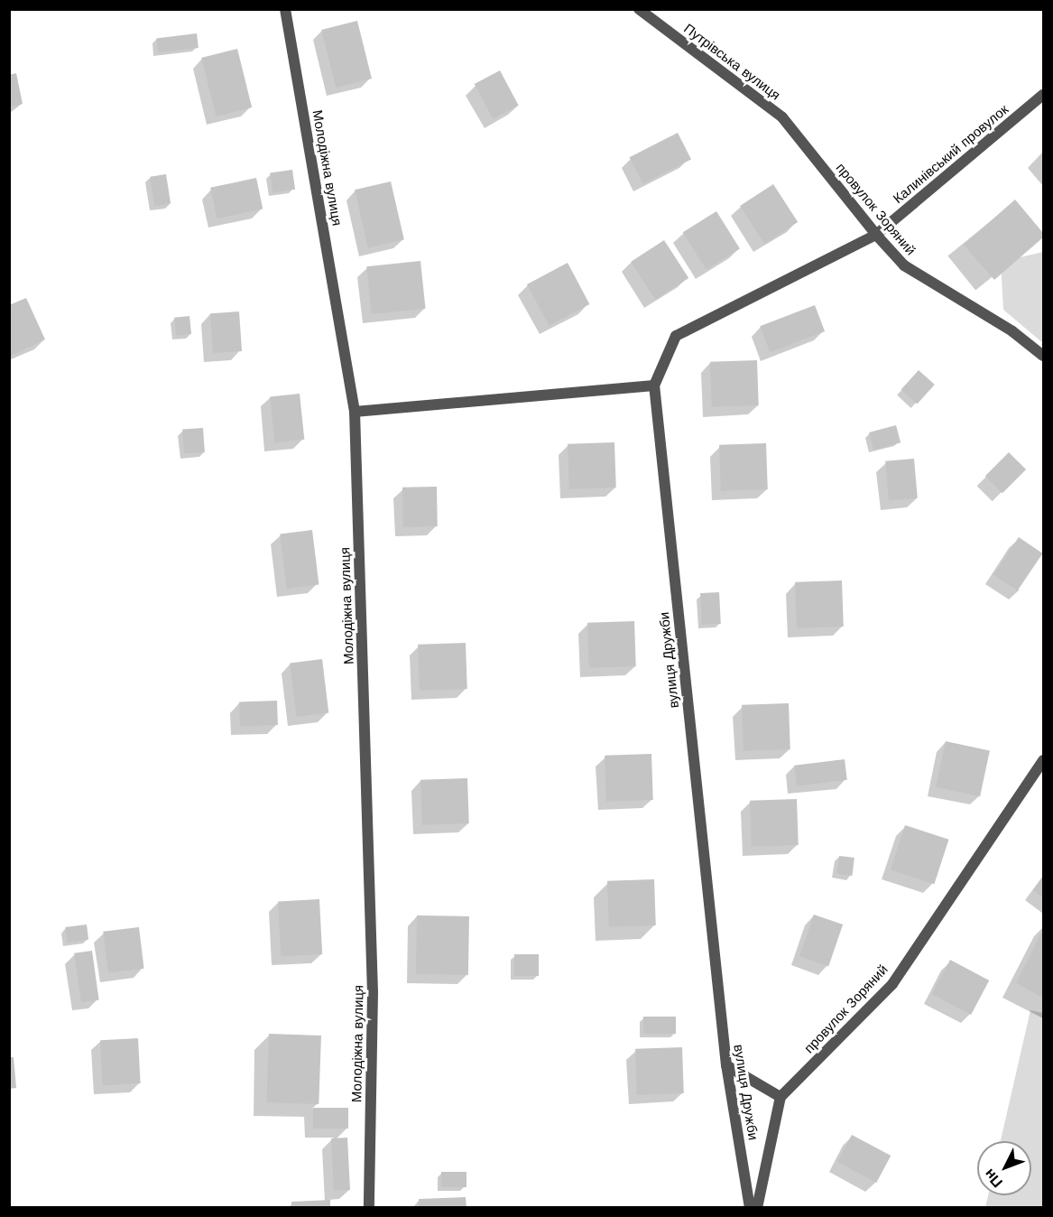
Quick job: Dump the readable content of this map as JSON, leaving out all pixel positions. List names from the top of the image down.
{
  "streets": {
    "street": [
      "Путрівська вулиця",
      "Калинівський провулок",
      "Молодіжна вулиця",
      "провулок Зоряний",
      "вулиця Дружби"
    ]
  },
  "crossings": [
    ["Путрівська вулиця", "провулок Зоряний"],
    ["Калинівський провулок", "провулок Зоряний"],
    ["Калинівський провулок", "вулиця Дружби"],
    ["провулок Зоряний", "вулиця Дружби"]
  ],
  "north": "bottom left"
}
